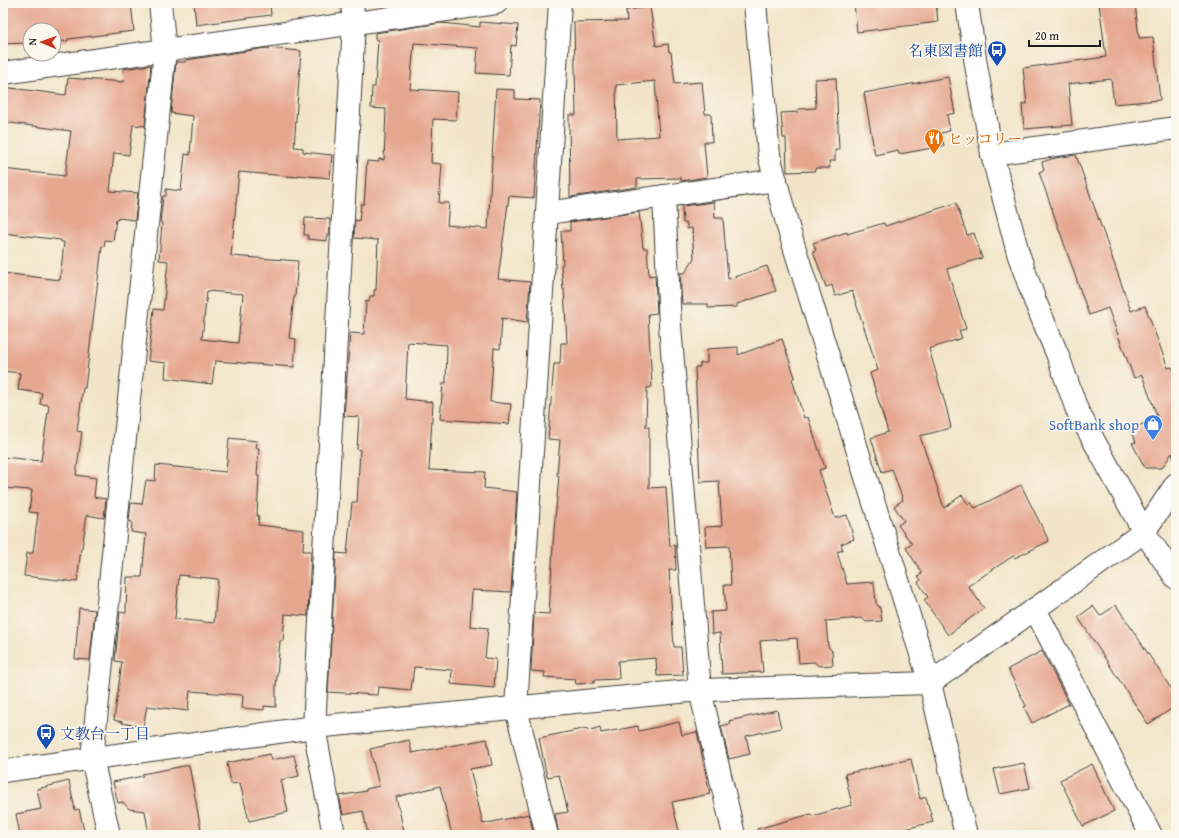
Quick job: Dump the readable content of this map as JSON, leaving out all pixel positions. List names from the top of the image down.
{
  "places": {
    "bus stop": ["名東図書館", "文教台一丁目"],
    "restaurant": ["ヒッコリー"],
    "shop": ["SoftBank shop"]
  },
  "scale_bar": "20 m",
  "north": "left"
}
